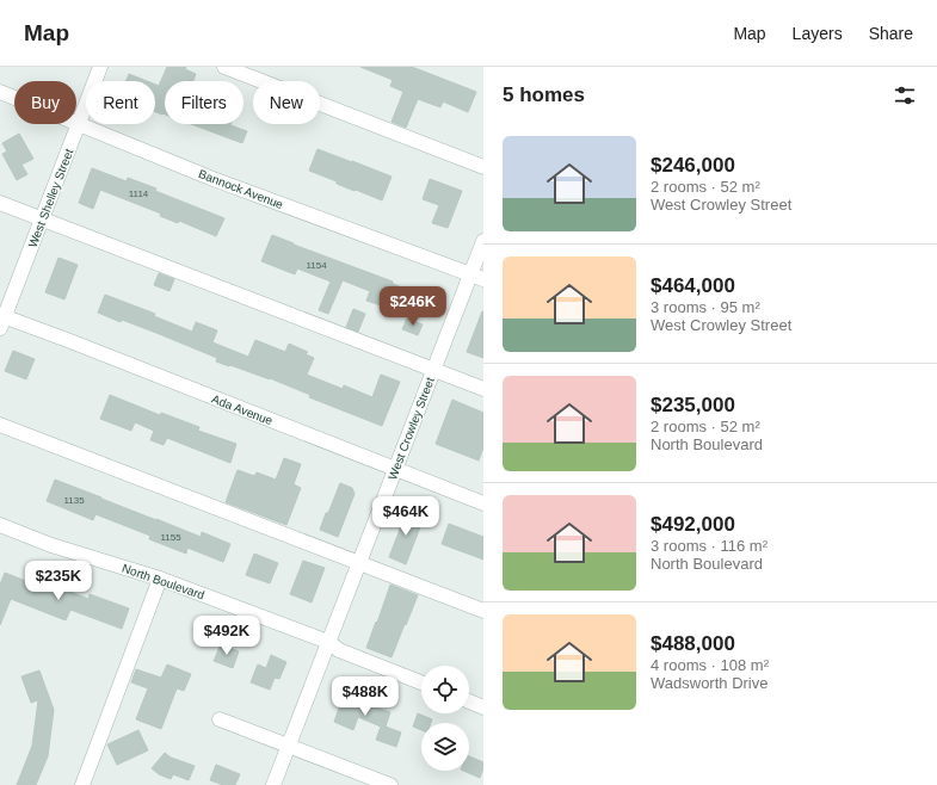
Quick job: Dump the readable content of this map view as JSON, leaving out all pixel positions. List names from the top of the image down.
{
  "streets": {
    "street": [
      "Bannock Avenue",
      "West Shelley Street",
      "Ada Avenue",
      "West Crowley Street",
      "North Boulevard"
    ]
  },
  "crossings": [
    ["Bannock Avenue", "West Shelley Street"],
    ["Bannock Avenue", "West Crowley Street"],
    ["West Shelley Street", "Ada Avenue"],
    ["Ada Avenue", "West Crowley Street"],
    ["West Crowley Street", "North Boulevard"]
  ],
  "house_numbers": [
    "1114",
    "1154",
    "1135",
    "1155"
  ],
  "page": {
    "header": "Map",
    "nav": ["Map", "Layers", "Share"],
    "heading": "5 homes",
    "chip": [
      "Buy",
      "Rent",
      "Filters",
      "New"
    ],
    "list": [
      {
        "name": "$246,000",
        "note": "2 rooms · 52 m² · West Crowley Street"
      },
      {
        "name": "$464,000",
        "note": "3 rooms · 95 m² · West Crowley Street"
      },
      {
        "name": "$235,000",
        "note": "2 rooms · 52 m² · North Boulevard"
      },
      {
        "name": "$492,000",
        "note": "3 rooms · 116 m² · North Boulevard"
      },
      {
        "name": "$488,000",
        "note": "4 rooms · 108 m² · Wadsworth Drive"
      }
    ],
    "price": [
      "$246K",
      "$464K",
      "$235K",
      "$492K",
      "$488K"
    ]
  }
}
